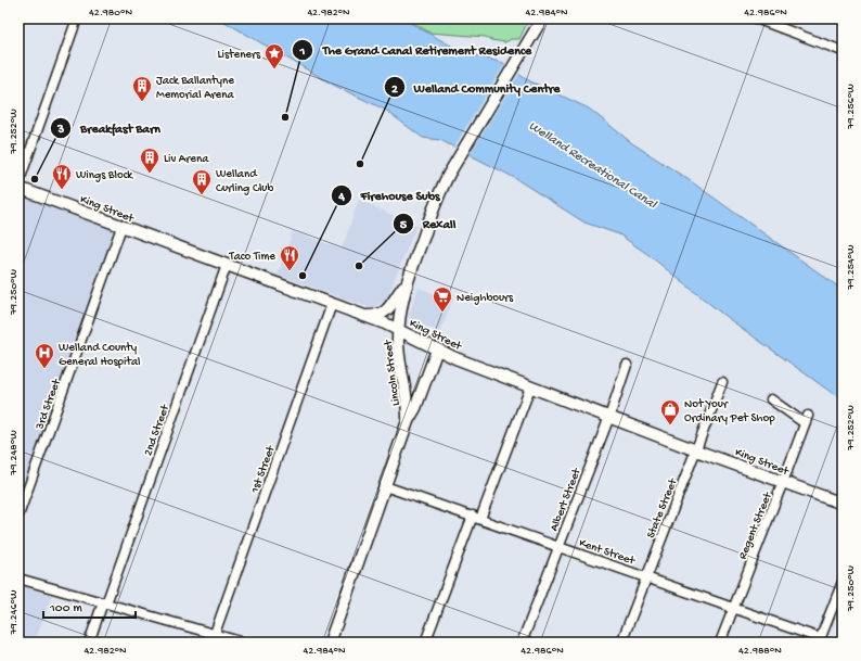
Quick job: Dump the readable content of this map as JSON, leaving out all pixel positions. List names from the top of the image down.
{
  "streets": {
    "main road": ["King Street", "Lincoln Street"],
    "street": [
      "3rd Street",
      "2nd Street",
      "1st Street",
      "Albert Street",
      "State Street",
      "Regent Street",
      "Kent Street"
    ]
  },
  "crossings": [
    ["King Street", "Lincoln Street"],
    ["King Street", "3rd Street"],
    ["King Street", "2nd Street"],
    ["King Street", "1st Street"],
    ["King Street", "Albert Street"],
    ["King Street", "State Street"],
    ["King Street", "Regent Street"],
    ["Lincoln Street", "Kent Street"],
    ["Albert Street", "Kent Street"],
    ["State Street", "Kent Street"],
    ["Regent Street", "Kent Street"]
  ],
  "water": ["Welland Recreational Canal"],
  "places": {
    "place": ["Listeners"],
    "building": ["Jack Ballantyne Memorial Arena", "Liv Arena", "Welland Curling Club"],
    "other": [
      "The Grand Canal Retirement Residence",
      "Welland Community Centre",
      "Breakfast Barn",
      "Rexall",
      "Firehouse Subs"
    ],
    "restaurant": ["Wings Block", "Taco Time"],
    "supermarket": ["Neighbours"],
    "hospital": ["Welland County General Hospital"],
    "shop": ["Not Your Ordinary Pet Shop"]
  },
  "scale_bar": "100 m",
  "coordinates": [
    "42.980°N",
    "42.982°N",
    "42.984°N",
    "42.986°N",
    "79.256°W",
    "79.252°W",
    "79.254°W",
    "79.250°W",
    "79.248°W",
    "79.246°W",
    "42.988°N"
  ]
}
